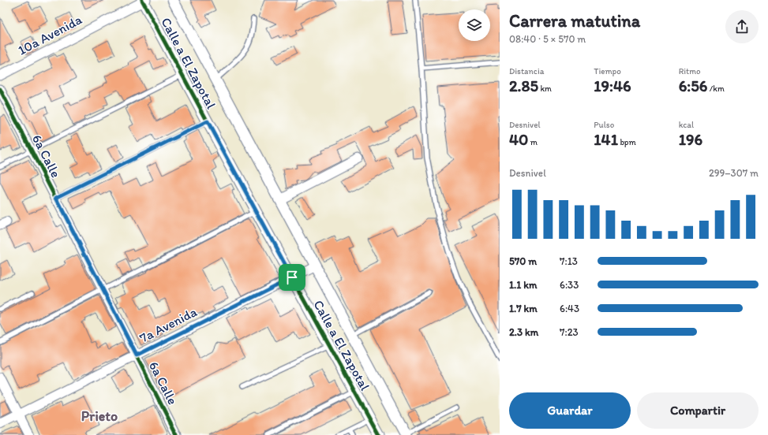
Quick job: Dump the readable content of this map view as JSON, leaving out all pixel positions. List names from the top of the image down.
{
  "streets": {
    "street": [
      "10a Avenida",
      "Calle a El Zapotal",
      "6a Calle",
      "7a Avenida"
    ]
  },
  "crossings": [
    ["10a Avenida", "Calle a El Zapotal"],
    ["Calle a El Zapotal", "7a Avenida"],
    ["6a Calle", "7a Avenida"]
  ],
  "districts": ["Prieto"],
  "page": {
    "heading": ["Carrera matutina", "08:40 · 5 × 570 m"],
    "stats": [
      ["Distancia", "2.85 km"],
      ["Tiempo", "19:46"],
      ["Ritmo", "6:56 /km"],
      ["Desnivel", "40 m"],
      ["Pulso", "141 bpm"],
      ["kcal", "196"]
    ],
    "chart": ["Desnivel", "299–307 m"],
    "list": [
      {
        "name": "570 m",
        "note": "7:13"
      },
      {
        "name": "1.1 km",
        "note": "6:33"
      },
      {
        "name": "1.7 km",
        "note": "6:43"
      },
      {
        "name": "2.3 km",
        "note": "7:23"
      }
    ],
    "buttons": ["Guardar", "Compartir"]
  }
}
